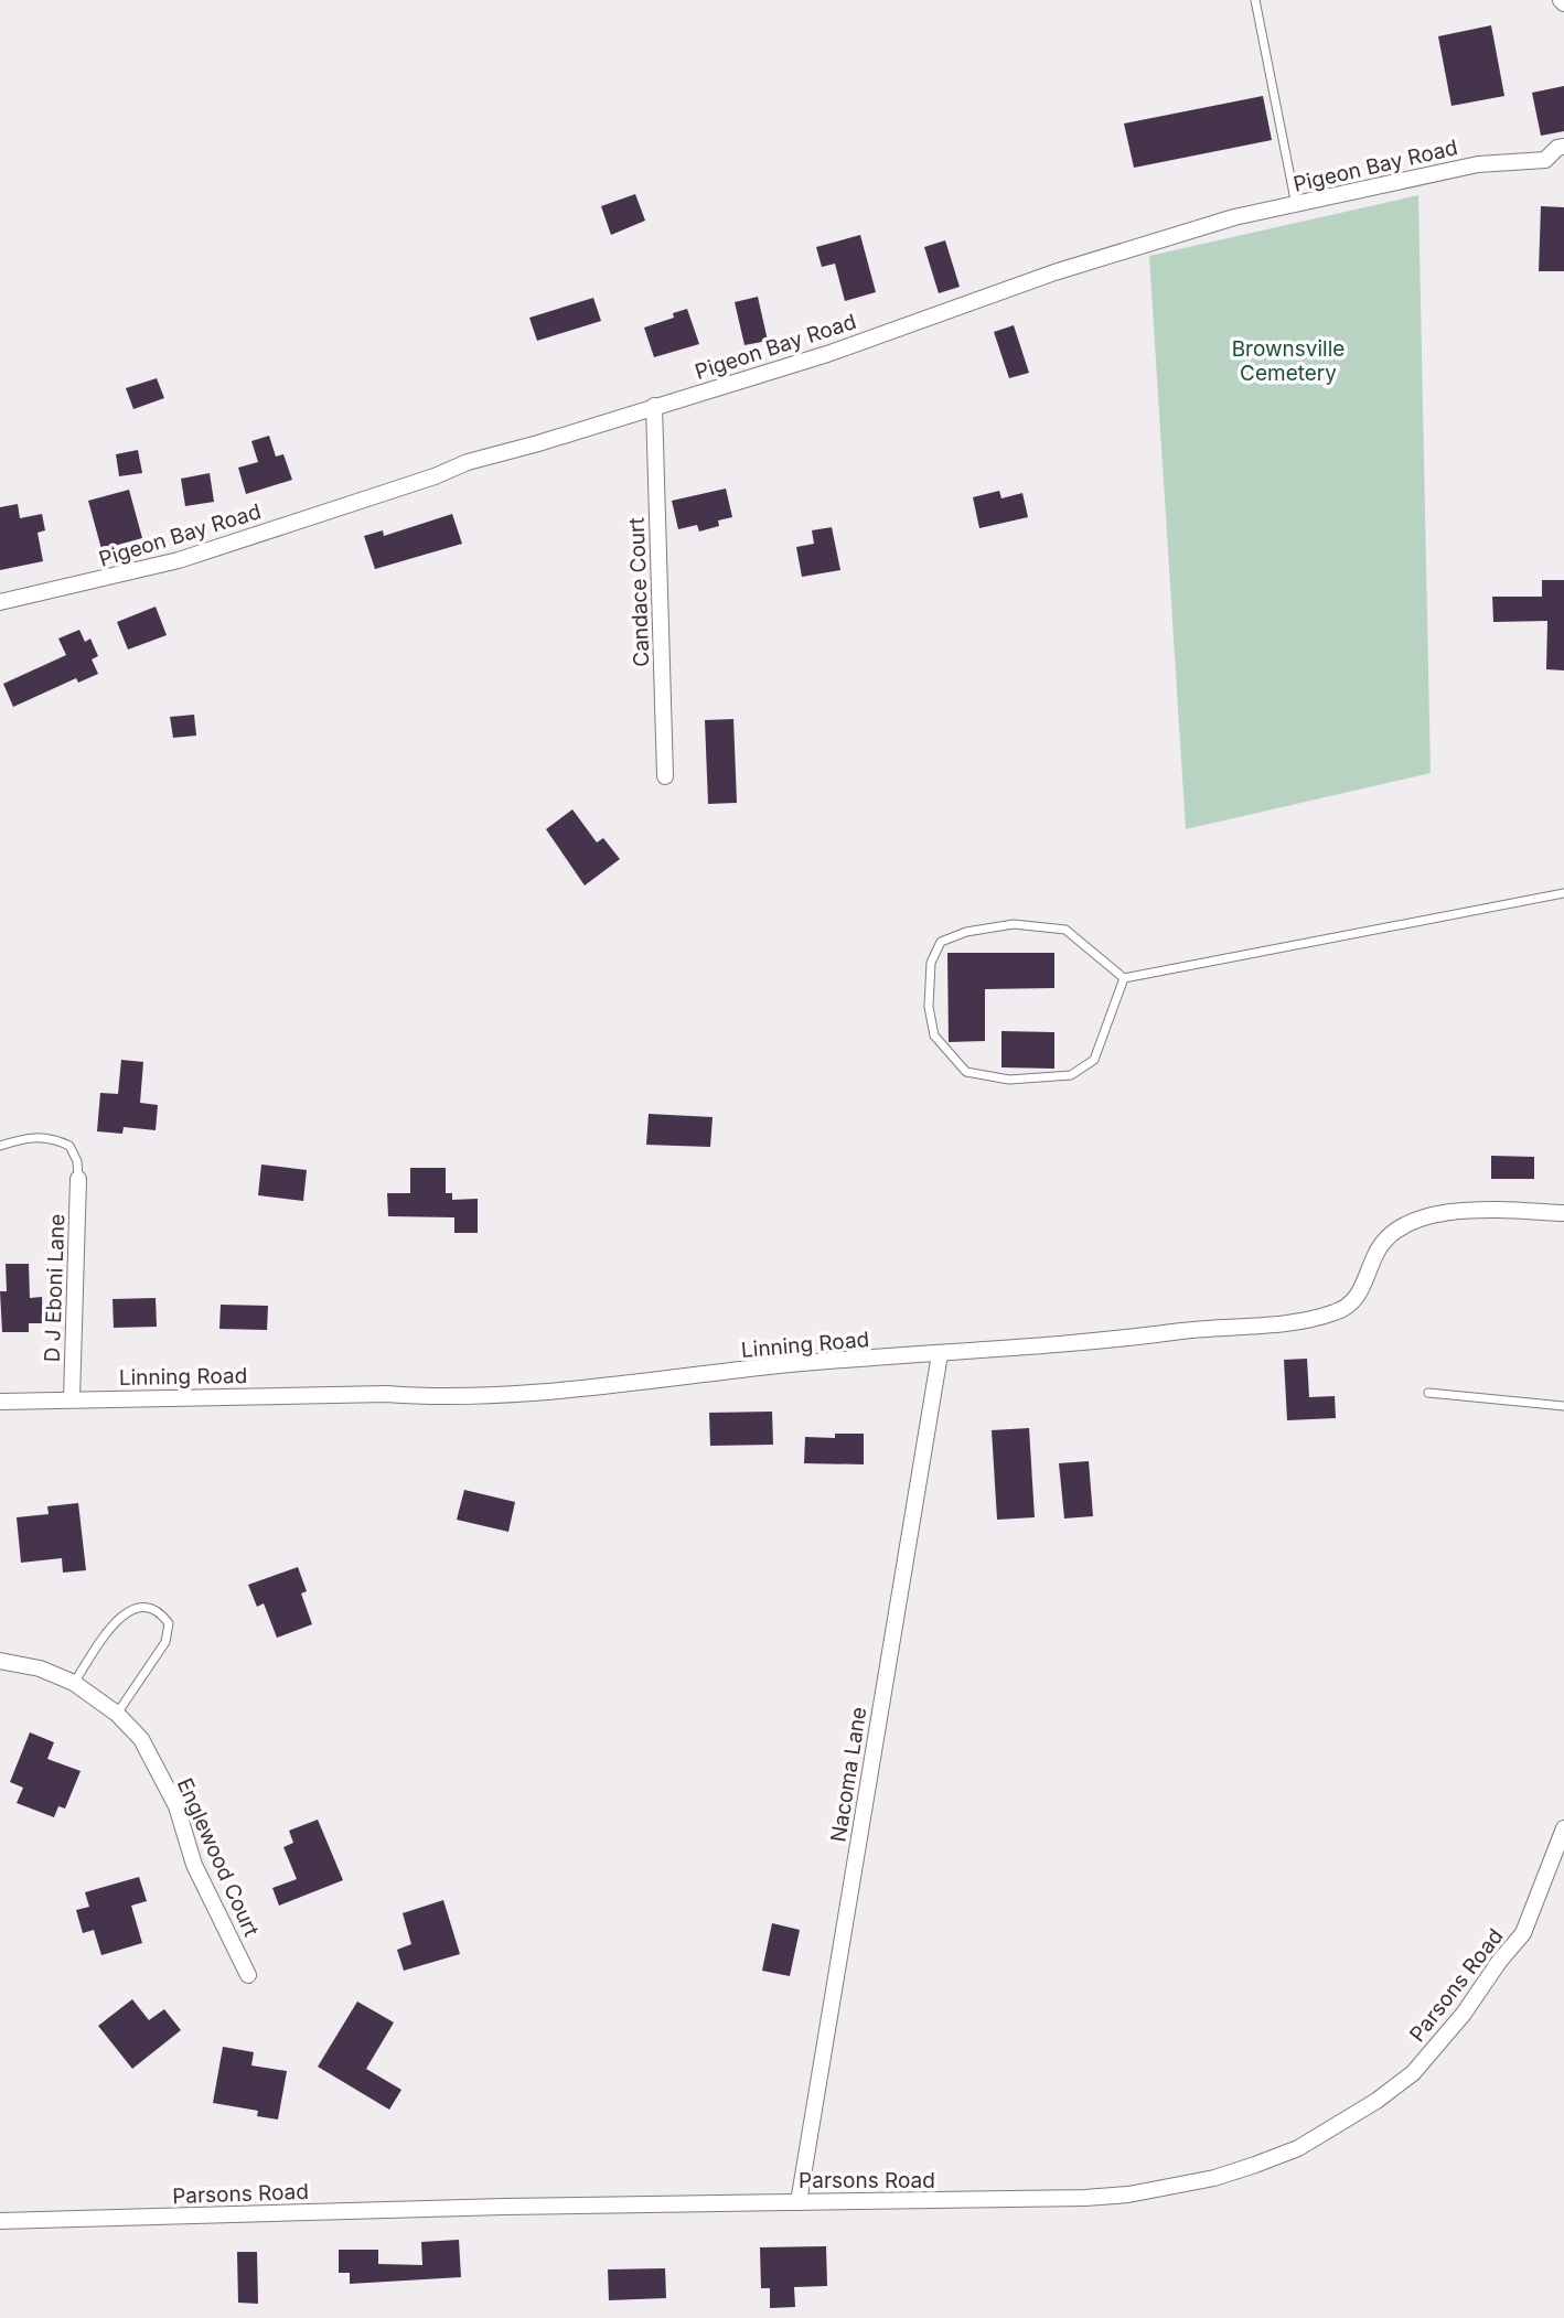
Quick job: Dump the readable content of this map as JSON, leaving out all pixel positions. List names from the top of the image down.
{
  "streets": {
    "street": [
      "Pigeon Bay Road",
      "Candace Court",
      "D J Eboni Lane",
      "Linning Road",
      "Nacoma Lane",
      "Englewood Court",
      "Parsons Road"
    ]
  },
  "crossings": [
    ["Pigeon Bay Road", "Candace Court"],
    ["D J Eboni Lane", "Linning Road"],
    ["Linning Road", "Nacoma Lane"],
    ["Nacoma Lane", "Parsons Road"]
  ],
  "parks": ["Brownsville Cemetery"]
}
